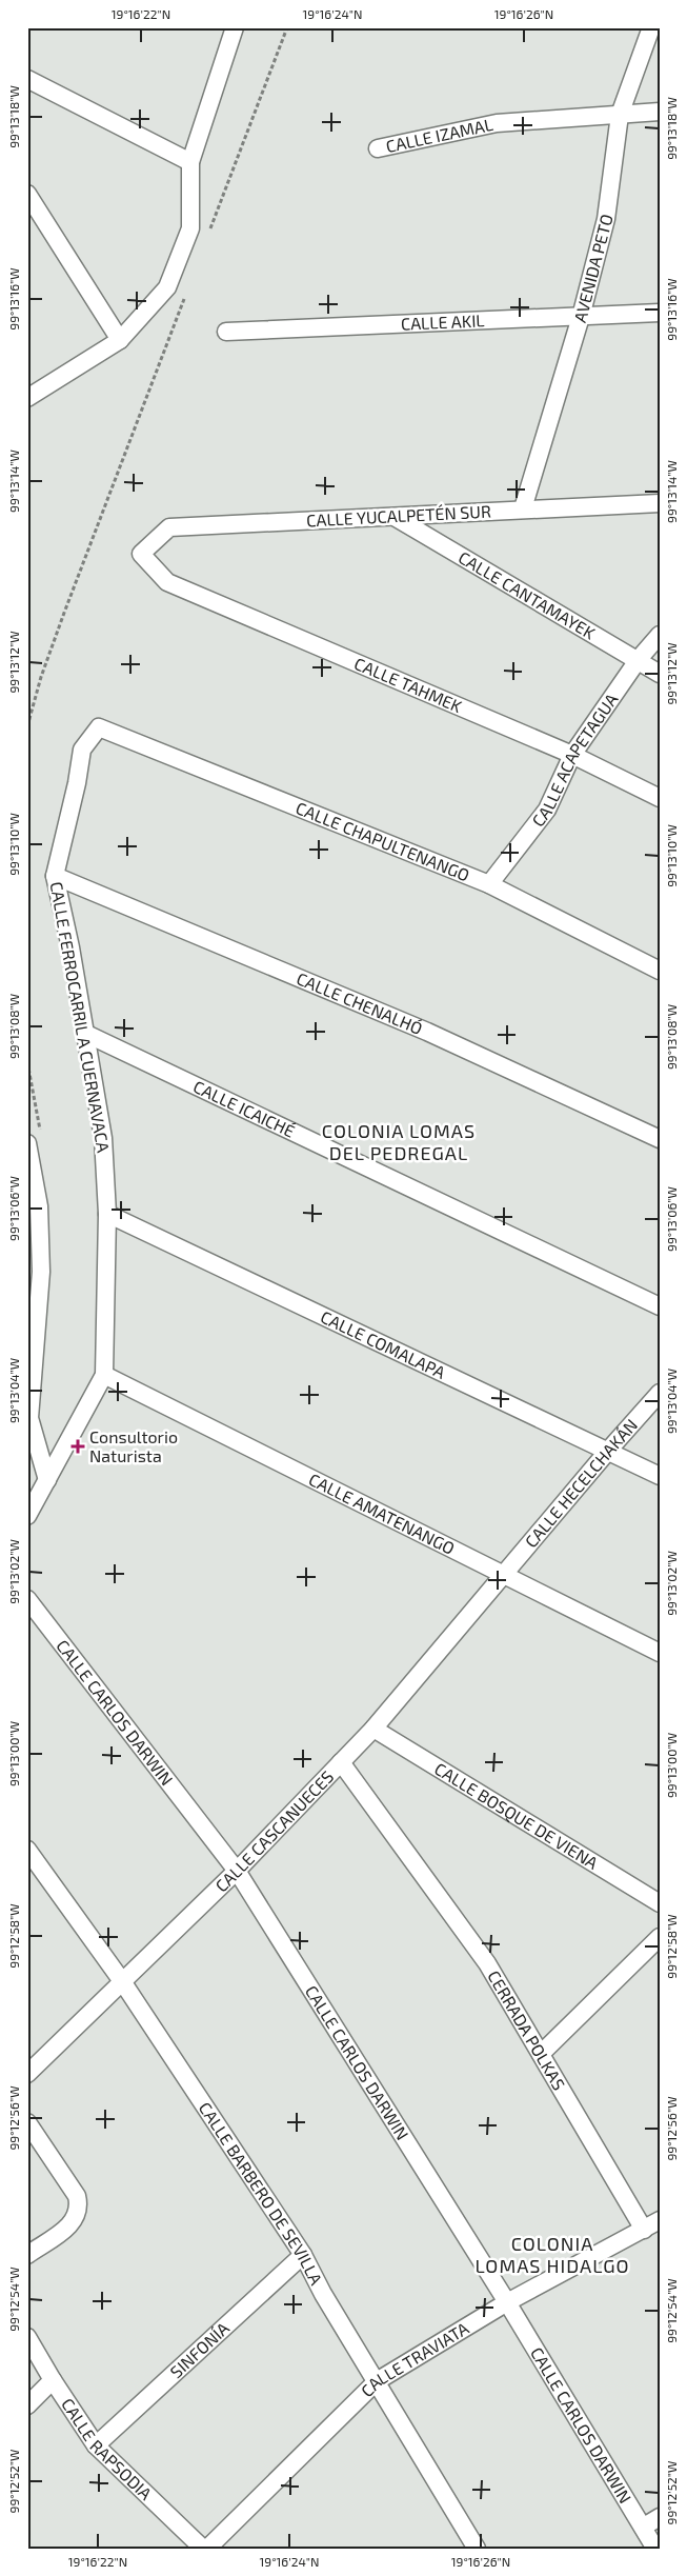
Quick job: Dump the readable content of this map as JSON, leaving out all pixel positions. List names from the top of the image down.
{
  "streets": {
    "street": [
      "CALLE IZAMAL",
      "AVENIDA PETO",
      "CALLE AKIL",
      "CALLE YUCALPETÉN SUR",
      "CALLE CANTAMAYEK",
      "CALLE TAHMEK",
      "CALLE ACAPETAGUA",
      "CALLE CHAPULTENANGO",
      "CALLE CHENALHÓ",
      "CALLE FERROCARRIL A CUERNAVACA",
      "CALLE ICAICHÉ",
      "CALLE COMALAPA",
      "CALLE HECELCHAKÁN",
      "CALLE AMATENANGO",
      "CALLE CARLOS DARWIN",
      "CALLE BOSQUE DE VIENA",
      "CALLE CASCANUECES",
      "CERRADA POLKAS",
      "CALLE BARBERO DE SEVILLA",
      "SINFONÍA",
      "CALLE TRAVIATA",
      "CALLE RAPSODIA"
    ]
  },
  "crossings": [
    ["CALLE IZAMAL", "AVENIDA PETO"],
    ["AVENIDA PETO", "CALLE AKIL"],
    ["AVENIDA PETO", "CALLE YUCALPETÉN SUR"],
    ["CALLE YUCALPETÉN SUR", "CALLE CANTAMAYEK"],
    ["CALLE YUCALPETÉN SUR", "CALLE TAHMEK"],
    ["CALLE CANTAMAYEK", "CALLE ACAPETAGUA"],
    ["CALLE TAHMEK", "CALLE ACAPETAGUA"],
    ["CALLE ACAPETAGUA", "CALLE CHAPULTENANGO"],
    ["CALLE CHAPULTENANGO", "CALLE FERROCARRIL A CUERNAVACA"],
    ["CALLE CHENALHÓ", "CALLE FERROCARRIL A CUERNAVACA"],
    ["CALLE FERROCARRIL A CUERNAVACA", "CALLE ICAICHÉ"],
    ["CALLE FERROCARRIL A CUERNAVACA", "CALLE COMALAPA"],
    ["CALLE FERROCARRIL A CUERNAVACA", "CALLE AMATENANGO"],
    ["CALLE COMALAPA", "CALLE HECELCHAKÁN"],
    ["CALLE HECELCHAKÁN", "CALLE AMATENANGO"],
    ["CALLE HECELCHAKÁN", "CALLE CASCANUECES"],
    ["CALLE AMATENANGO", "CALLE CASCANUECES"],
    ["CALLE CARLOS DARWIN", "CALLE CASCANUECES"],
    ["CALLE CARLOS DARWIN", "CALLE TRAVIATA"],
    ["CALLE BOSQUE DE VIENA", "CALLE CASCANUECES"],
    ["CALLE CASCANUECES", "CERRADA POLKAS"],
    ["CALLE CASCANUECES", "CALLE BARBERO DE SEVILLA"],
    ["CERRADA POLKAS", "CALLE TRAVIATA"],
    ["CALLE BARBERO DE SEVILLA", "SINFONÍA"],
    ["CALLE BARBERO DE SEVILLA", "CALLE TRAVIATA"],
    ["SINFONÍA", "CALLE RAPSODIA"]
  ],
  "districts": ["COLONIA LOMAS DEL PEDREGAL", "COLONIA LOMAS HIDALGO"],
  "places": {
    "health": ["Consultorio Naturista"]
  },
  "coordinates": [
    "19°16'22\"N",
    "19°16'24\"N",
    "19°16'26\"N",
    "99°13'18\"W",
    "99°13'16\"W",
    "99°13'14\"W",
    "99°13'12\"W",
    "99°13'10\"W",
    "99°13'08\"W",
    "99°13'06\"W",
    "99°13'04\"W",
    "99°13'02\"W",
    "99°13'00\"W",
    "99°12'58\"W",
    "99°12'56\"W",
    "99°12'54\"W",
    "99°12'52\"W"
  ]
}
